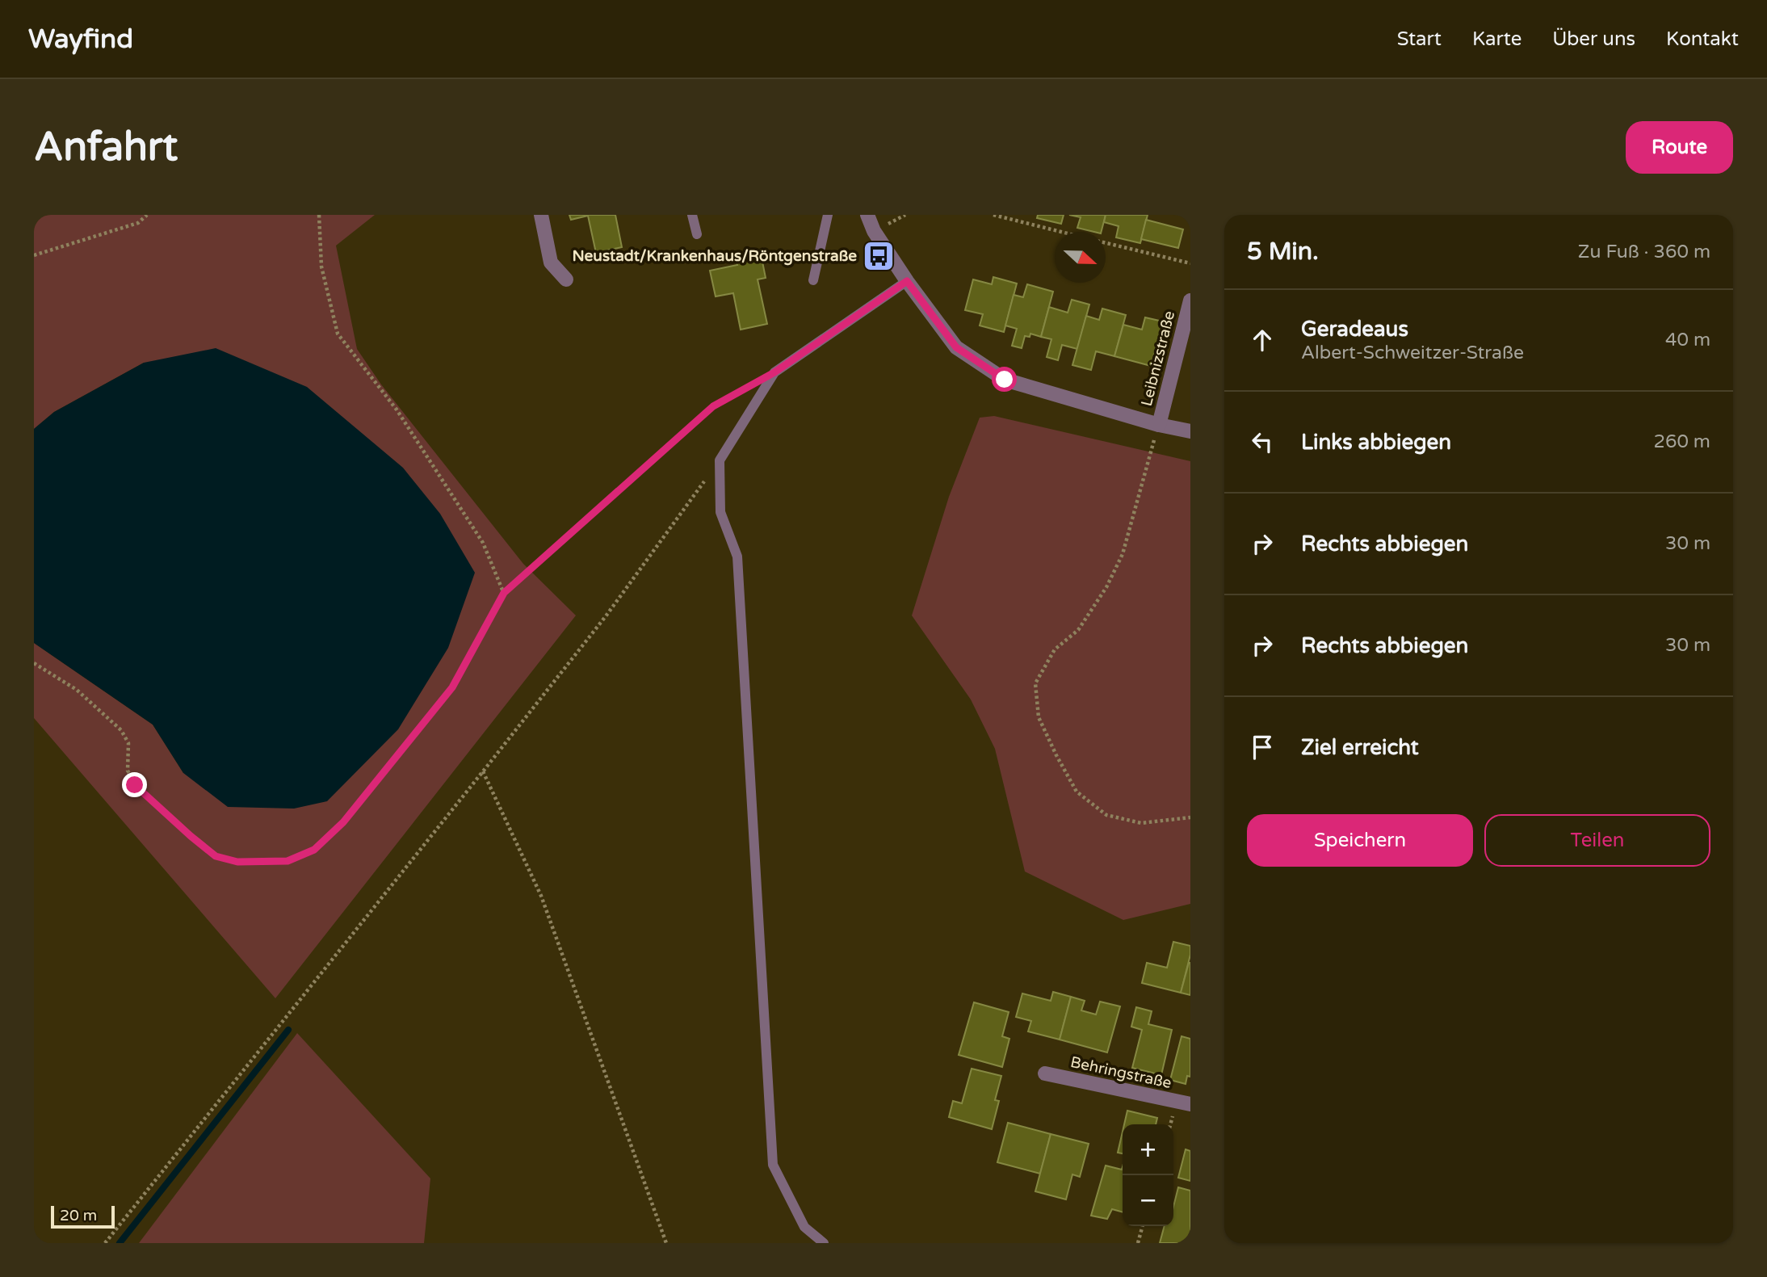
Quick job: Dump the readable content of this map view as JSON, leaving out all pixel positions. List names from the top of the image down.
{
  "streets": {
    "street": ["Leibnizstraße", "Behringstraße"]
  },
  "places": {
    "bus stop": ["Neustadt/Krankenhaus/Röntgenstraße"]
  },
  "scale_bar": "20 m",
  "north": "right",
  "page": {
    "header": "Wayfind",
    "nav": [
      "Start",
      "Karte",
      "Über uns",
      "Kontakt"
    ],
    "buttons": [
      "Route",
      ["Speichern", "Teilen"]
    ],
    "title": "Anfahrt",
    "heading": ["5 Min.", "Zu Fuß · 360 m"],
    "list": [
      ["Geradeaus", "Albert-Schweitzer-Straße", "40 m"],
      ["Links abbiegen", "260 m"],
      ["Rechts abbiegen", "30 m"],
      ["Rechts abbiegen", "30 m"],
      "Ziel erreicht"
    ],
    "map_buttons": ["+", "−"],
    "scale": "20 m"
  }
}
